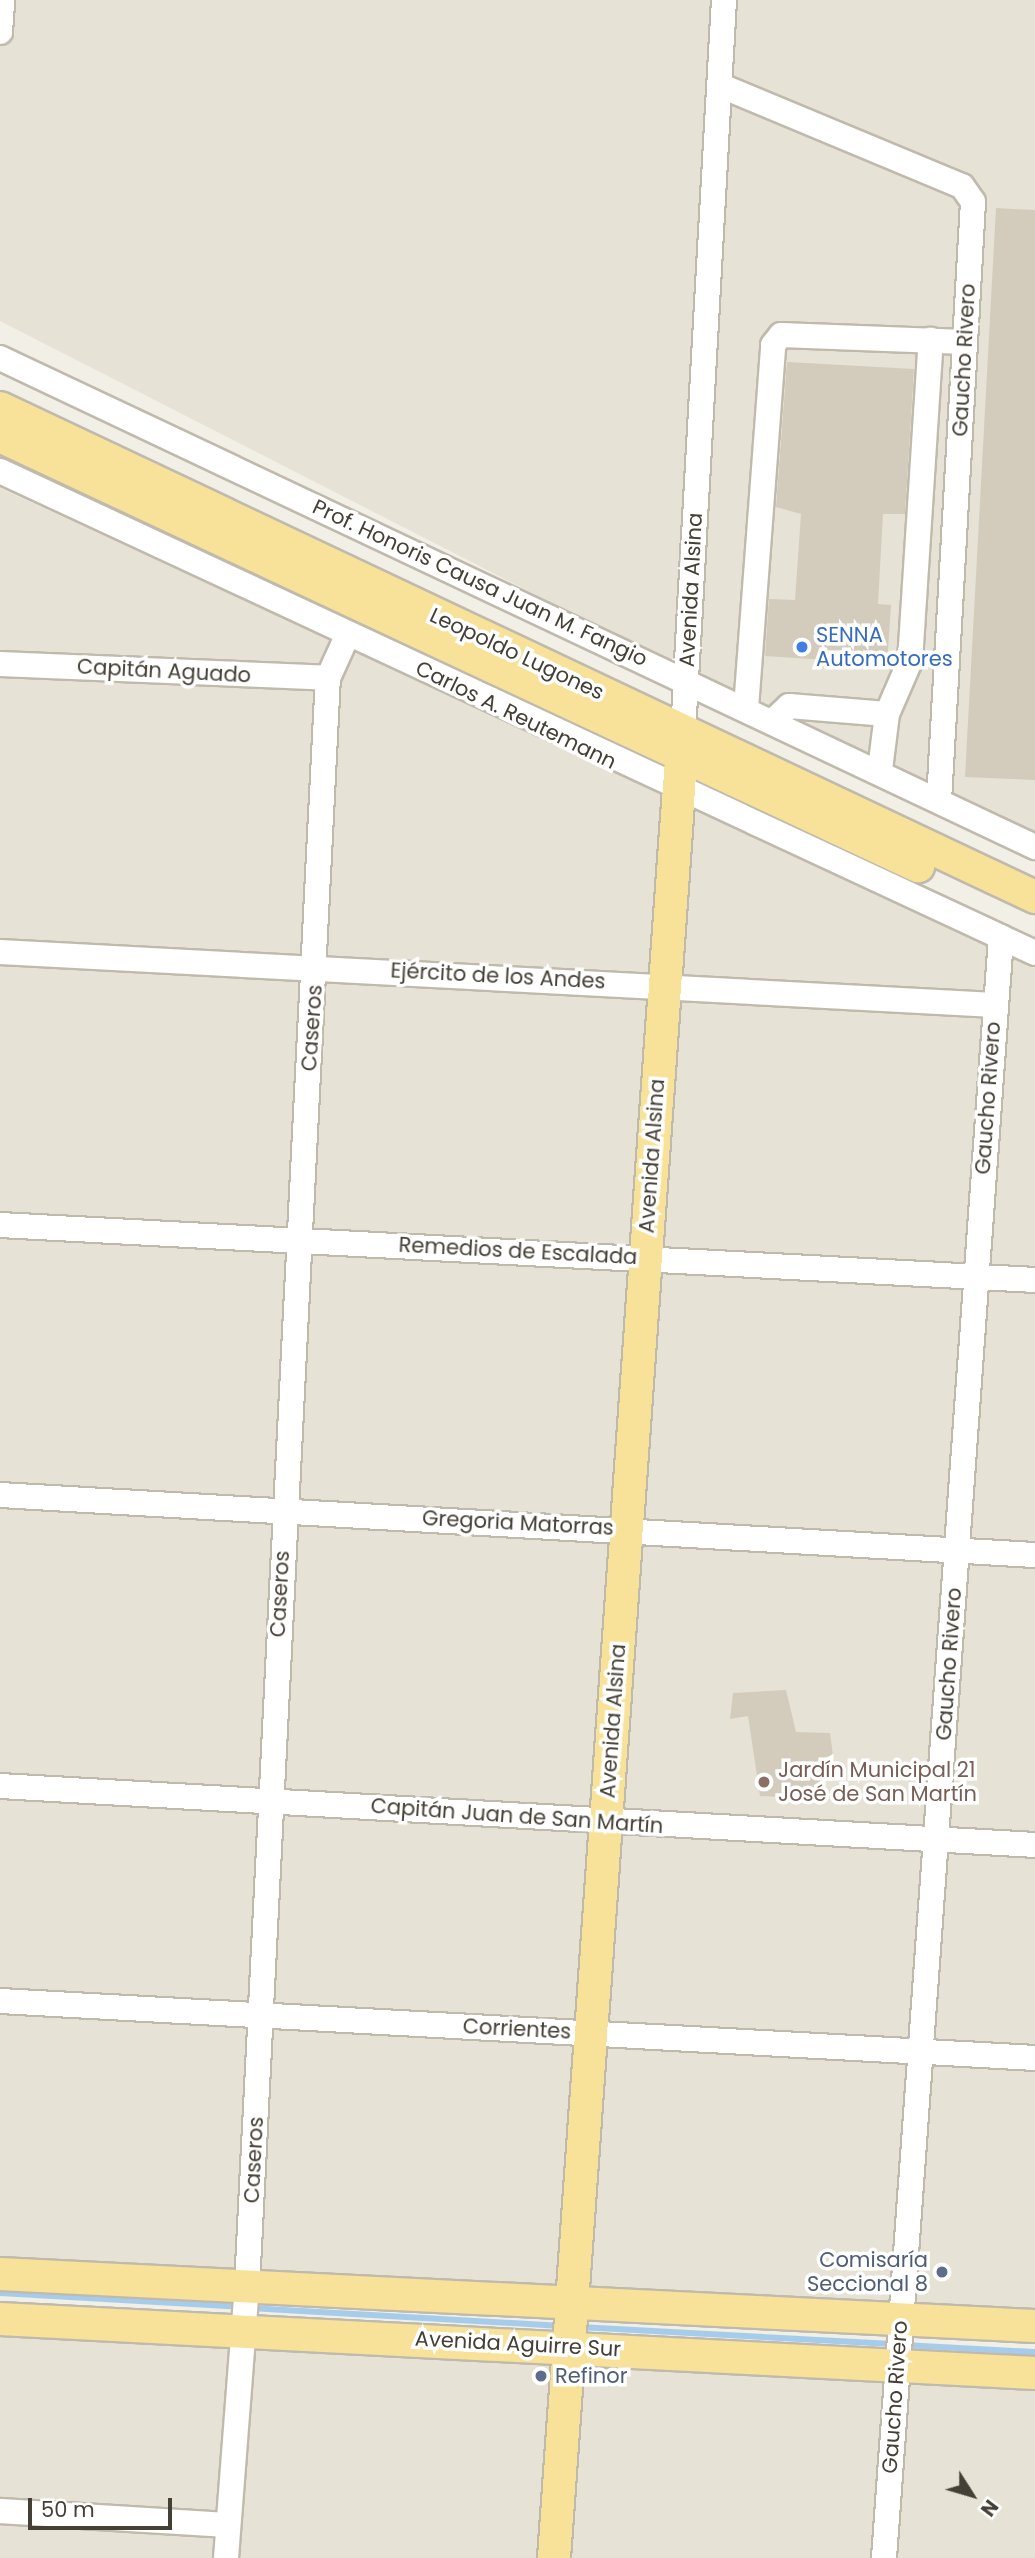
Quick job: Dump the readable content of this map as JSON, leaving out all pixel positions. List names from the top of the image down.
{
  "streets": {
    "main road": ["Avenida Alsina", "Leopoldo Lugones", "Avenida Aguirre Sur"],
    "street": [
      "Gaucho Rivero",
      "Prof. Honoris Causa Juan M. Fangio",
      "Capitán Aguado",
      "Carlos A. Reutemann",
      "Ejército de los Andes",
      "Caseros",
      "Remedios de Escalada",
      "Gregoria Matorras",
      "Capitán Juan de San Martín",
      "Corrientes"
    ]
  },
  "crossings": [
    ["Gaucho Rivero", "Prof. Honoris Causa Juan M. Fangio"],
    ["Gaucho Rivero", "Avenida Alsina"],
    ["Gaucho Rivero", "Carlos A. Reutemann"],
    ["Gaucho Rivero", "Ejército de los Andes"],
    ["Gaucho Rivero", "Remedios de Escalada"],
    ["Gaucho Rivero", "Gregoria Matorras"],
    ["Gaucho Rivero", "Capitán Juan de San Martín"],
    ["Gaucho Rivero", "Corrientes"],
    ["Gaucho Rivero", "Avenida Aguirre Sur"],
    ["Prof. Honoris Causa Juan M. Fangio", "Avenida Alsina"],
    ["Avenida Alsina", "Leopoldo Lugones"],
    ["Avenida Alsina", "Carlos A. Reutemann"],
    ["Avenida Alsina", "Ejército de los Andes"],
    ["Avenida Alsina", "Remedios de Escalada"],
    ["Avenida Alsina", "Gregoria Matorras"],
    ["Avenida Alsina", "Capitán Juan de San Martín"],
    ["Avenida Alsina", "Corrientes"],
    ["Avenida Alsina", "Avenida Aguirre Sur"],
    ["Capitán Aguado", "Caseros"],
    ["Carlos A. Reutemann", "Caseros"],
    ["Ejército de los Andes", "Caseros"],
    ["Caseros", "Remedios de Escalada"],
    ["Caseros", "Gregoria Matorras"],
    ["Caseros", "Capitán Juan de San Martín"],
    ["Caseros", "Corrientes"],
    ["Caseros", "Avenida Aguirre Sur"]
  ],
  "places": [
    "SENNA Automotores",
    "Jardín Municipal 21 José de San Martín",
    "Comisaría Seccional 8",
    "Refinor"
  ],
  "scale_bar": "50 m",
  "north": "bottom right"
}
